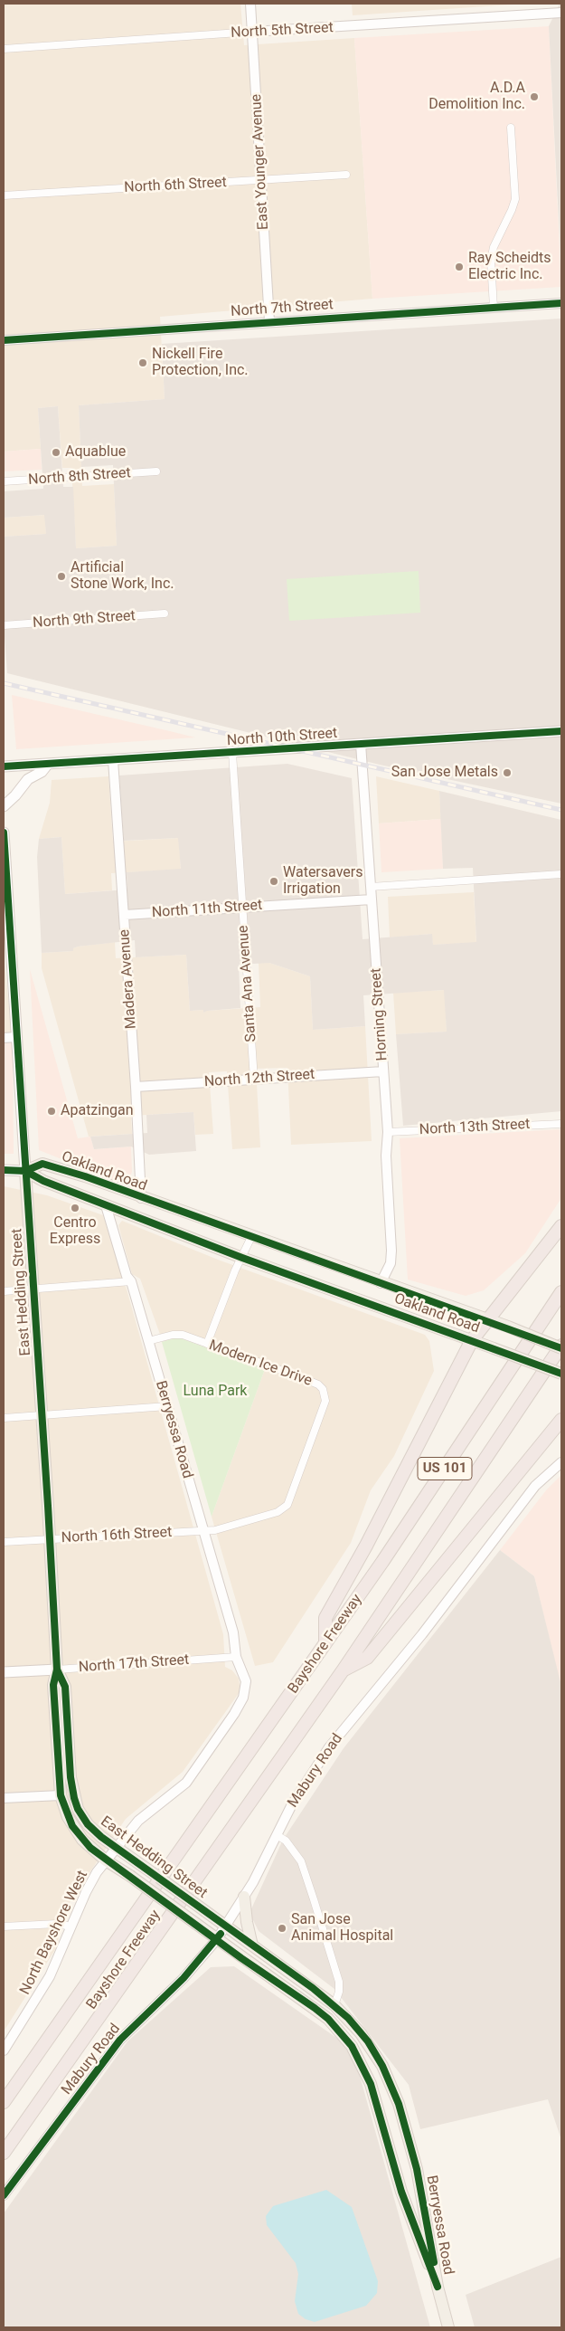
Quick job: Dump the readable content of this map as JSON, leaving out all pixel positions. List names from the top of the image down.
{
  "streets": {
    "highway": ["US 101", "Bayshore Freeway"],
    "main road": [
      "North 10th Street",
      "Oakland Road",
      "East Hedding Street",
      "Berryessa Road",
      "North 17th Street"
    ],
    "street": [
      "North 5th Street",
      "East Younger Avenue",
      "North 6th Street",
      "North 7th Street",
      "North 8th Street",
      "North 9th Street",
      "North 11th Street",
      "Madera Avenue",
      "Santa Ana Avenue",
      "Horning Street",
      "North 12th Street",
      "North 13th Street",
      "Modern Ice Drive",
      "North 16th Street",
      "Mabury Road",
      "North Bayshore West"
    ]
  },
  "crossings": [
    ["North 5th Street", "East Younger Avenue"],
    ["East Younger Avenue", "North 6th Street"],
    ["East Younger Avenue", "North 7th Street"],
    ["North 10th Street", "Madera Avenue"],
    ["North 10th Street", "Santa Ana Avenue"],
    ["North 10th Street", "Horning Street"],
    ["North 11th Street", "Madera Avenue"],
    ["North 11th Street", "Santa Ana Avenue"],
    ["North 11th Street", "Horning Street"],
    ["Madera Avenue", "North 12th Street"],
    ["Madera Avenue", "Oakland Road"],
    ["Santa Ana Avenue", "North 12th Street"],
    ["Horning Street", "North 12th Street"],
    ["Horning Street", "North 13th Street"],
    ["Horning Street", "Oakland Road"],
    ["Oakland Road", "East Hedding Street"],
    ["Oakland Road", "Berryessa Road"],
    ["Oakland Road", "Bayshore Freeway"],
    ["East Hedding Street", "Berryessa Road"],
    ["East Hedding Street", "North 16th Street"],
    ["East Hedding Street", "North 17th Street"],
    ["East Hedding Street", "Mabury Road"],
    ["East Hedding Street", "North Bayshore West"],
    ["Modern Ice Drive", "Berryessa Road"],
    ["Modern Ice Drive", "North 16th Street"],
    ["Berryessa Road", "North 16th Street"],
    ["Berryessa Road", "North 17th Street"],
    ["Berryessa Road", "Mabury Road"],
    ["Berryessa Road", "North Bayshore West"],
    ["North 17th Street", "North Bayshore West"]
  ],
  "parks": ["Luna Park"],
  "places": [
    "A.D.A Demolition Inc.",
    "Ray Scheidts Electric Inc.",
    "Nickell Fire Protection, Inc.",
    "Aquablue",
    "Artificial Stone Work, Inc.",
    "San Jose Metals",
    "Watersavers Irrigation",
    "Apatzingan",
    "Centro Express",
    "San Jose Animal Hospital"
  ]
}
